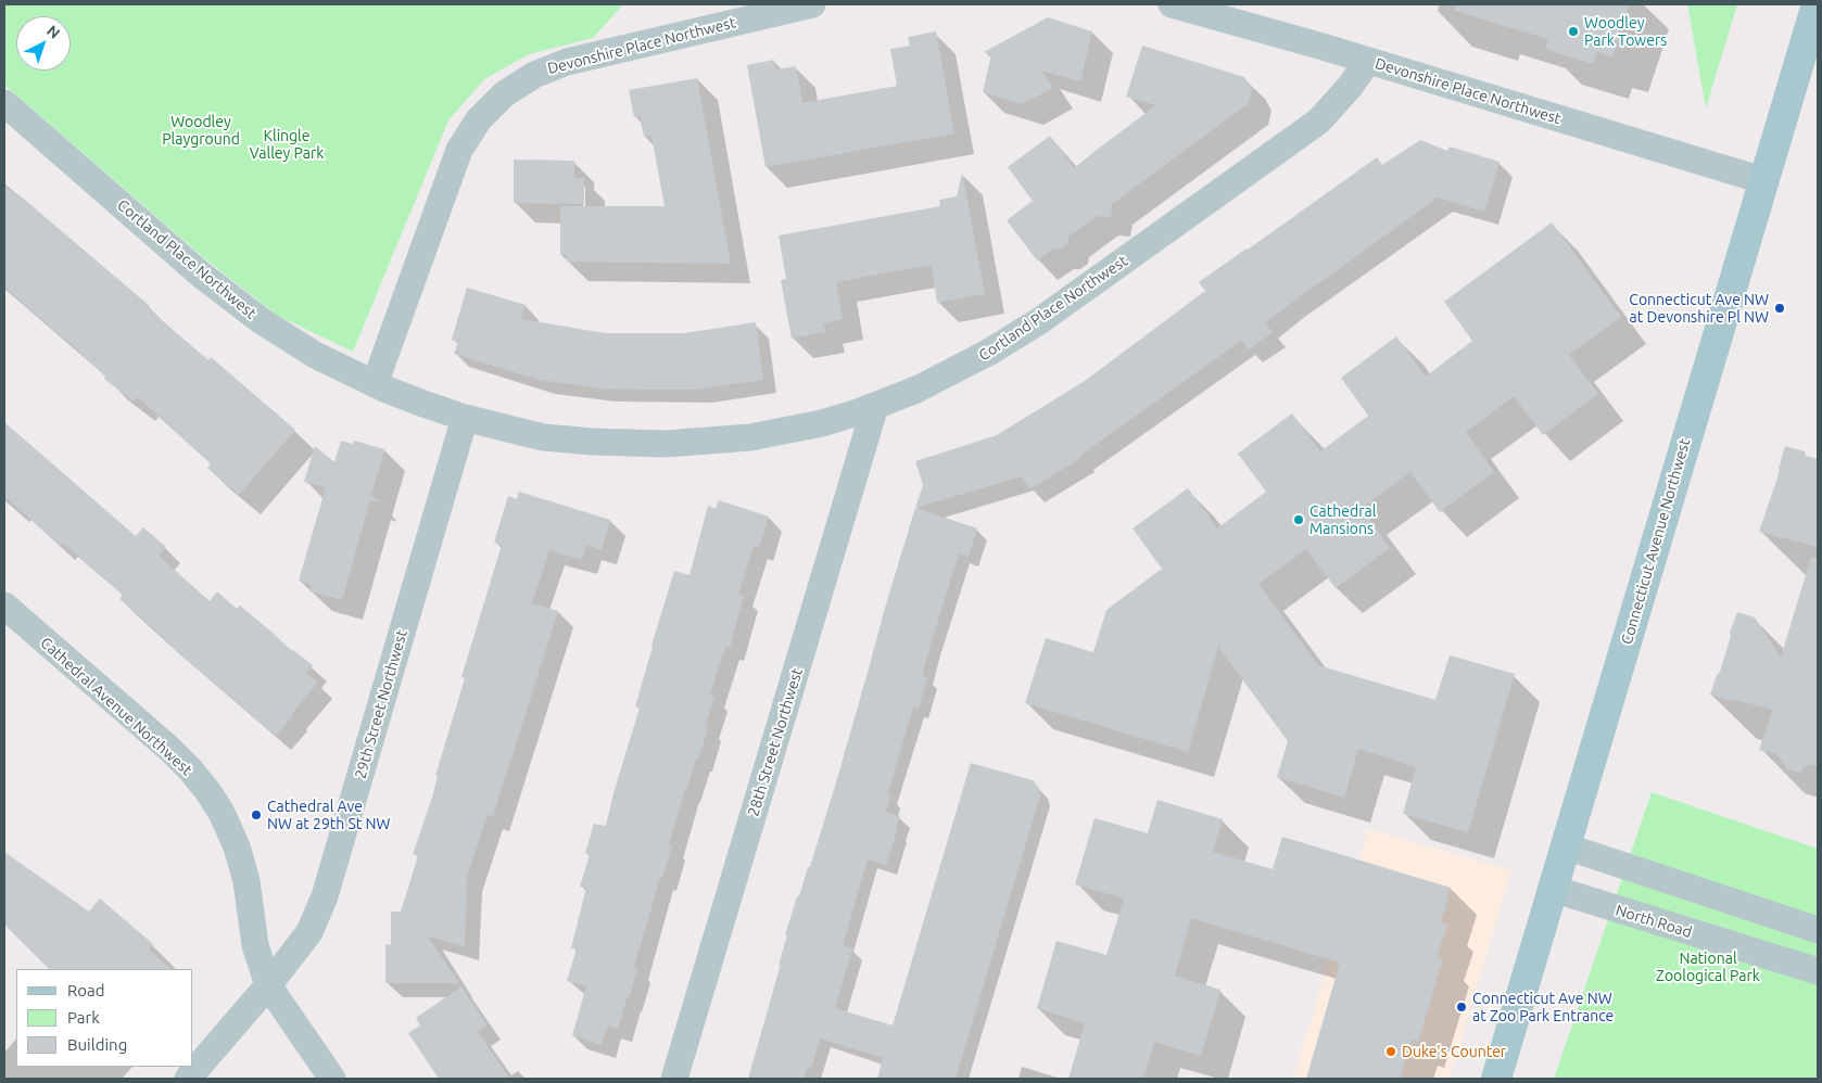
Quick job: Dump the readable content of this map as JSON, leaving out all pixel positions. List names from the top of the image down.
{
  "streets": {
    "main road": ["Connecticut Avenue Northwest"],
    "street": [
      "Devonshire Place Northwest",
      "Cortland Place Northwest",
      "29th Street Northwest",
      "Cathedral Avenue Northwest",
      "28th Street Northwest",
      "North Road"
    ]
  },
  "crossings": [
    ["Devonshire Place Northwest", "Cortland Place Northwest"],
    ["Devonshire Place Northwest", "Connecticut Avenue Northwest"],
    ["Cortland Place Northwest", "29th Street Northwest"],
    ["Cortland Place Northwest", "28th Street Northwest"],
    ["Connecticut Avenue Northwest", "North Road"],
    ["29th Street Northwest", "Cathedral Avenue Northwest"]
  ],
  "parks": ["Woodley Playground", "Klingle Valley Park", "National Zoological Park"],
  "places": [
    "Woodley Park Towers",
    "Connecticut Ave NW at Devonshire Pl NW",
    "Cathedral Mansions",
    "Cathedral Ave NW at 29th St NW",
    "Connecticut Ave NW at Zoo Park Entrance",
    "Duke's Counter"
  ],
  "legend": ["Road", "Park", "Building"],
  "north": "top right"
}
